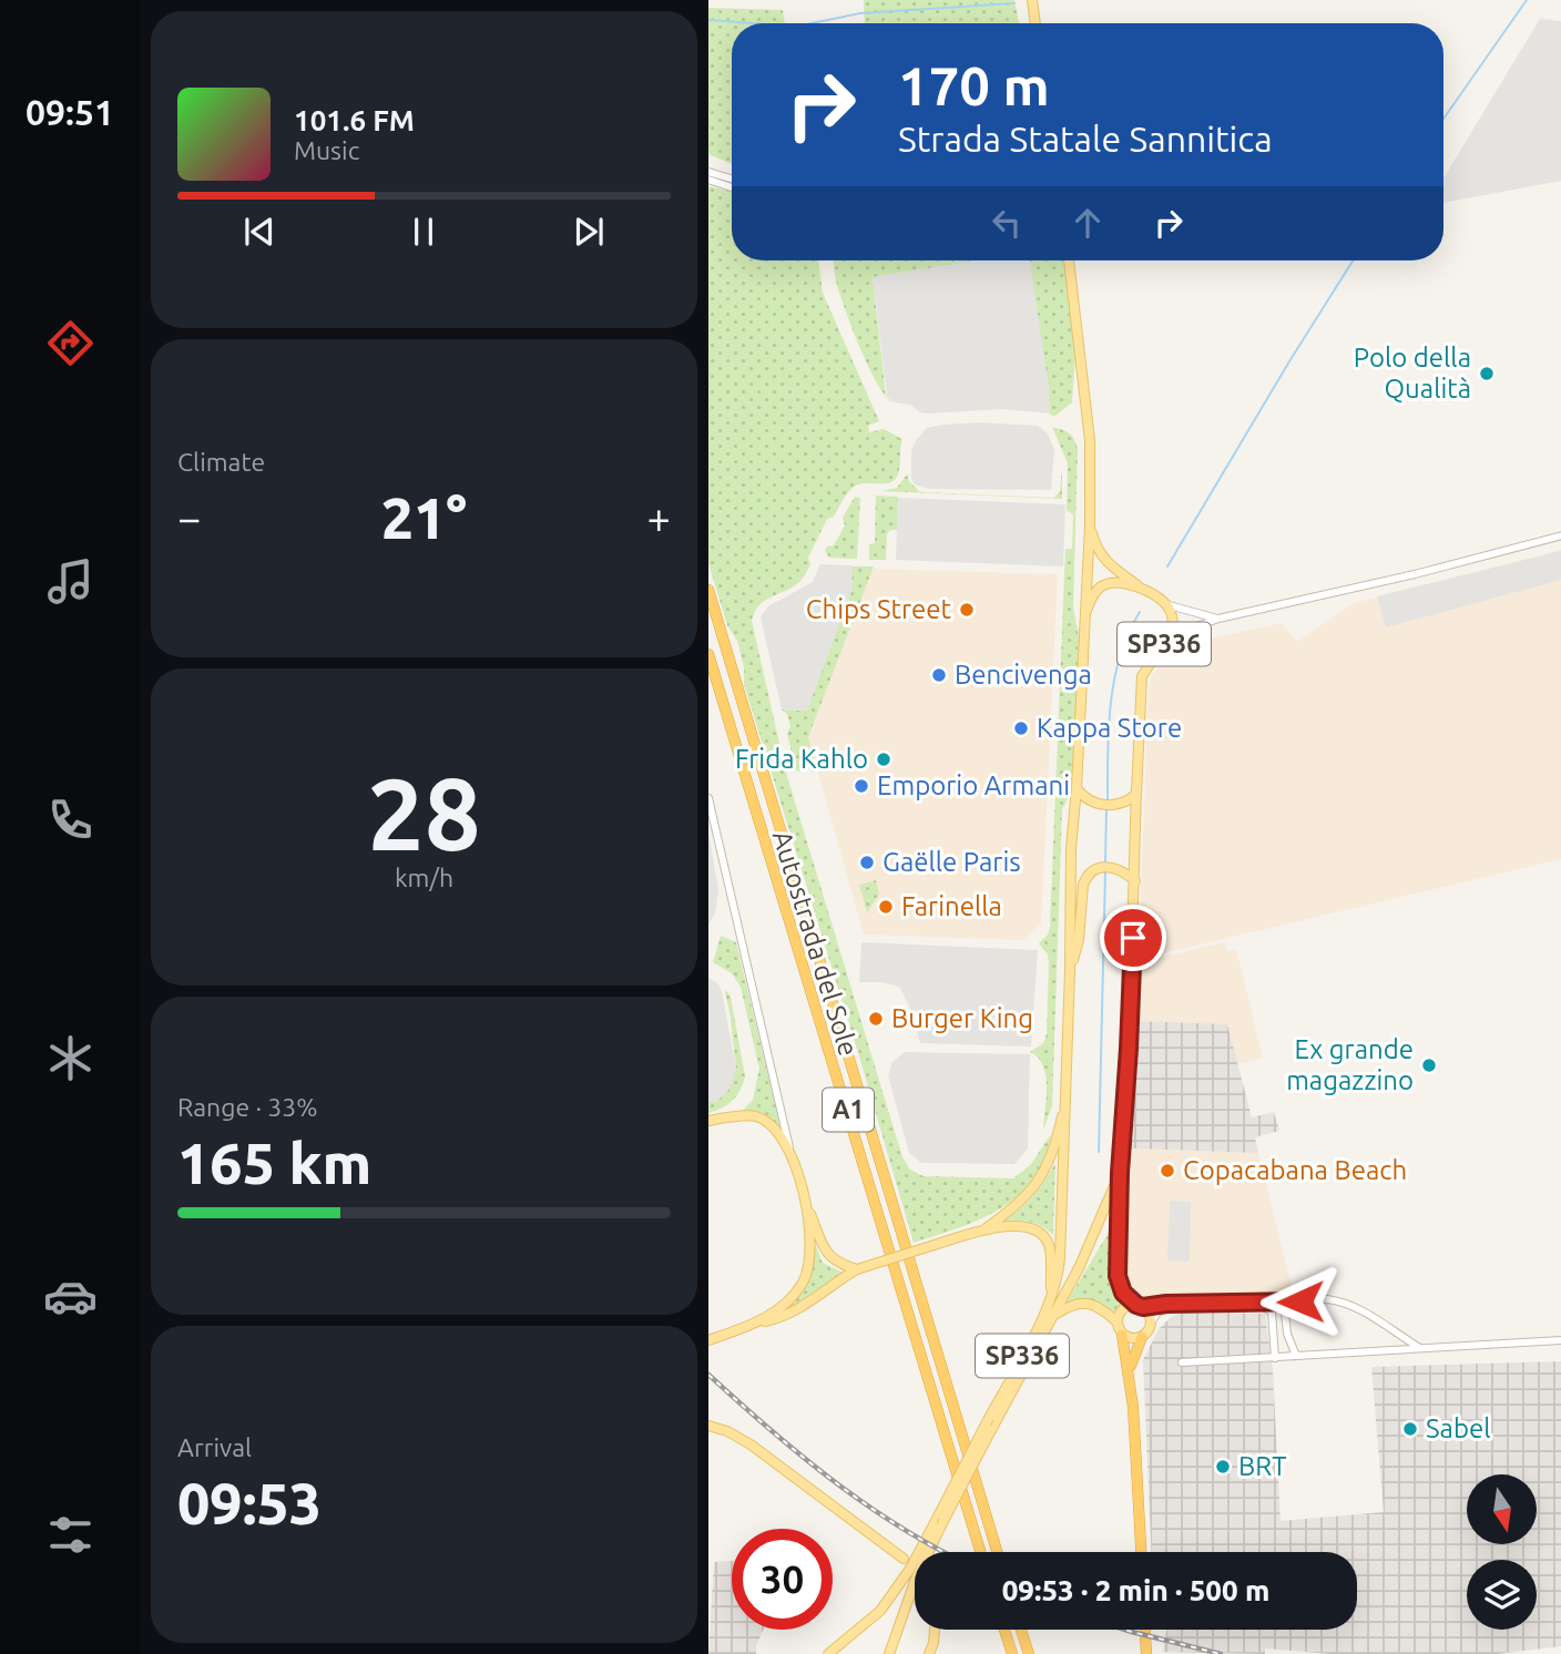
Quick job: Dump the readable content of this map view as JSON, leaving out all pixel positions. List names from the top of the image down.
{
  "streets": {
    "highway": ["Autostrada del Sole", "A1"],
    "main road": ["SP336"]
  },
  "places": [
    "Polo della Qualità",
    "Chips Street",
    "Bencivenga",
    "Kappa Store",
    "Frida Kahlo",
    "Emporio Armani",
    "Gaëlle Paris",
    "Farinella",
    "Burger King",
    "Ex grande magazzino",
    "Copacabana Beach",
    "Sabel",
    "BRT"
  ],
  "north": "bottom",
  "page": {
    "tabs": "09:51",
    "turn": ["170 m", "Strada Statale Sannitica"],
    "song": ["101.6 FM", "Music"],
    "tile": [
      "Climate",
      ["28", "km/h"],
      ["Range · 33%", "165 km"],
      ["Arrival", "09:53"]
    ],
    "heat": ["−", "21°", "+"],
    "limit": "30",
    "trip": "09:53 · 2 min · 500 m"
  }
}
